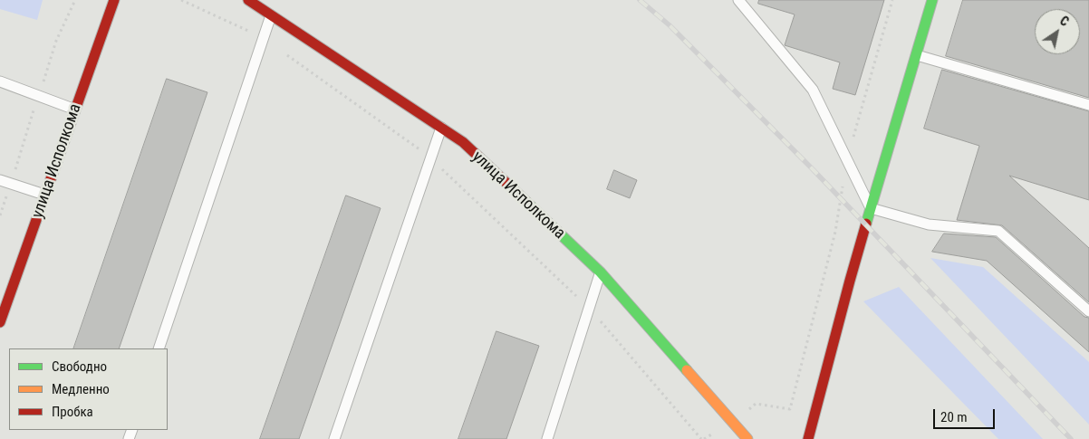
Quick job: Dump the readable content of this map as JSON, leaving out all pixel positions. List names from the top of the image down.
{
  "streets": {
    "street": ["улица Исполкома"]
  },
  "legend": ["Свободно", "Медленно", "Пробка"],
  "scale_bar": "20 m",
  "north": "top right"
}
